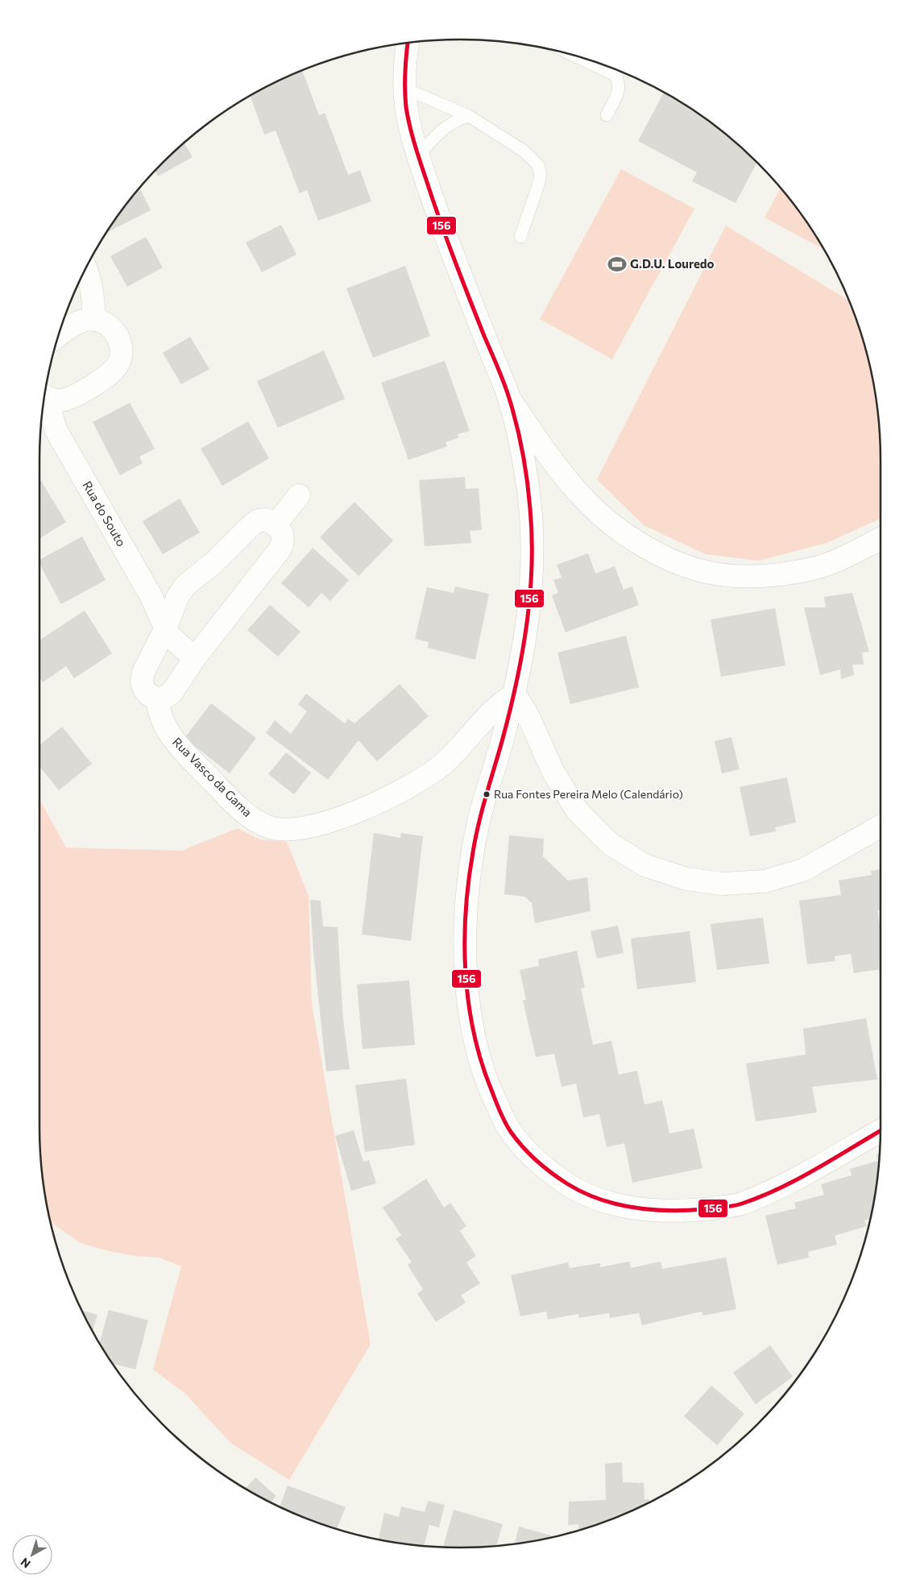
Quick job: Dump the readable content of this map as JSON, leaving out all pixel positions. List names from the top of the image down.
{
  "streets": {
    "street": ["Rua do Souto", "Rua Vasco da Gama"]
  },
  "places": {
    "sports": ["G.D.U. Louredo"],
    "other": ["Rua Fontes Pereira Melo (Calendário)"]
  },
  "lines": ["transit line 156"],
  "north": "bottom left"
}
